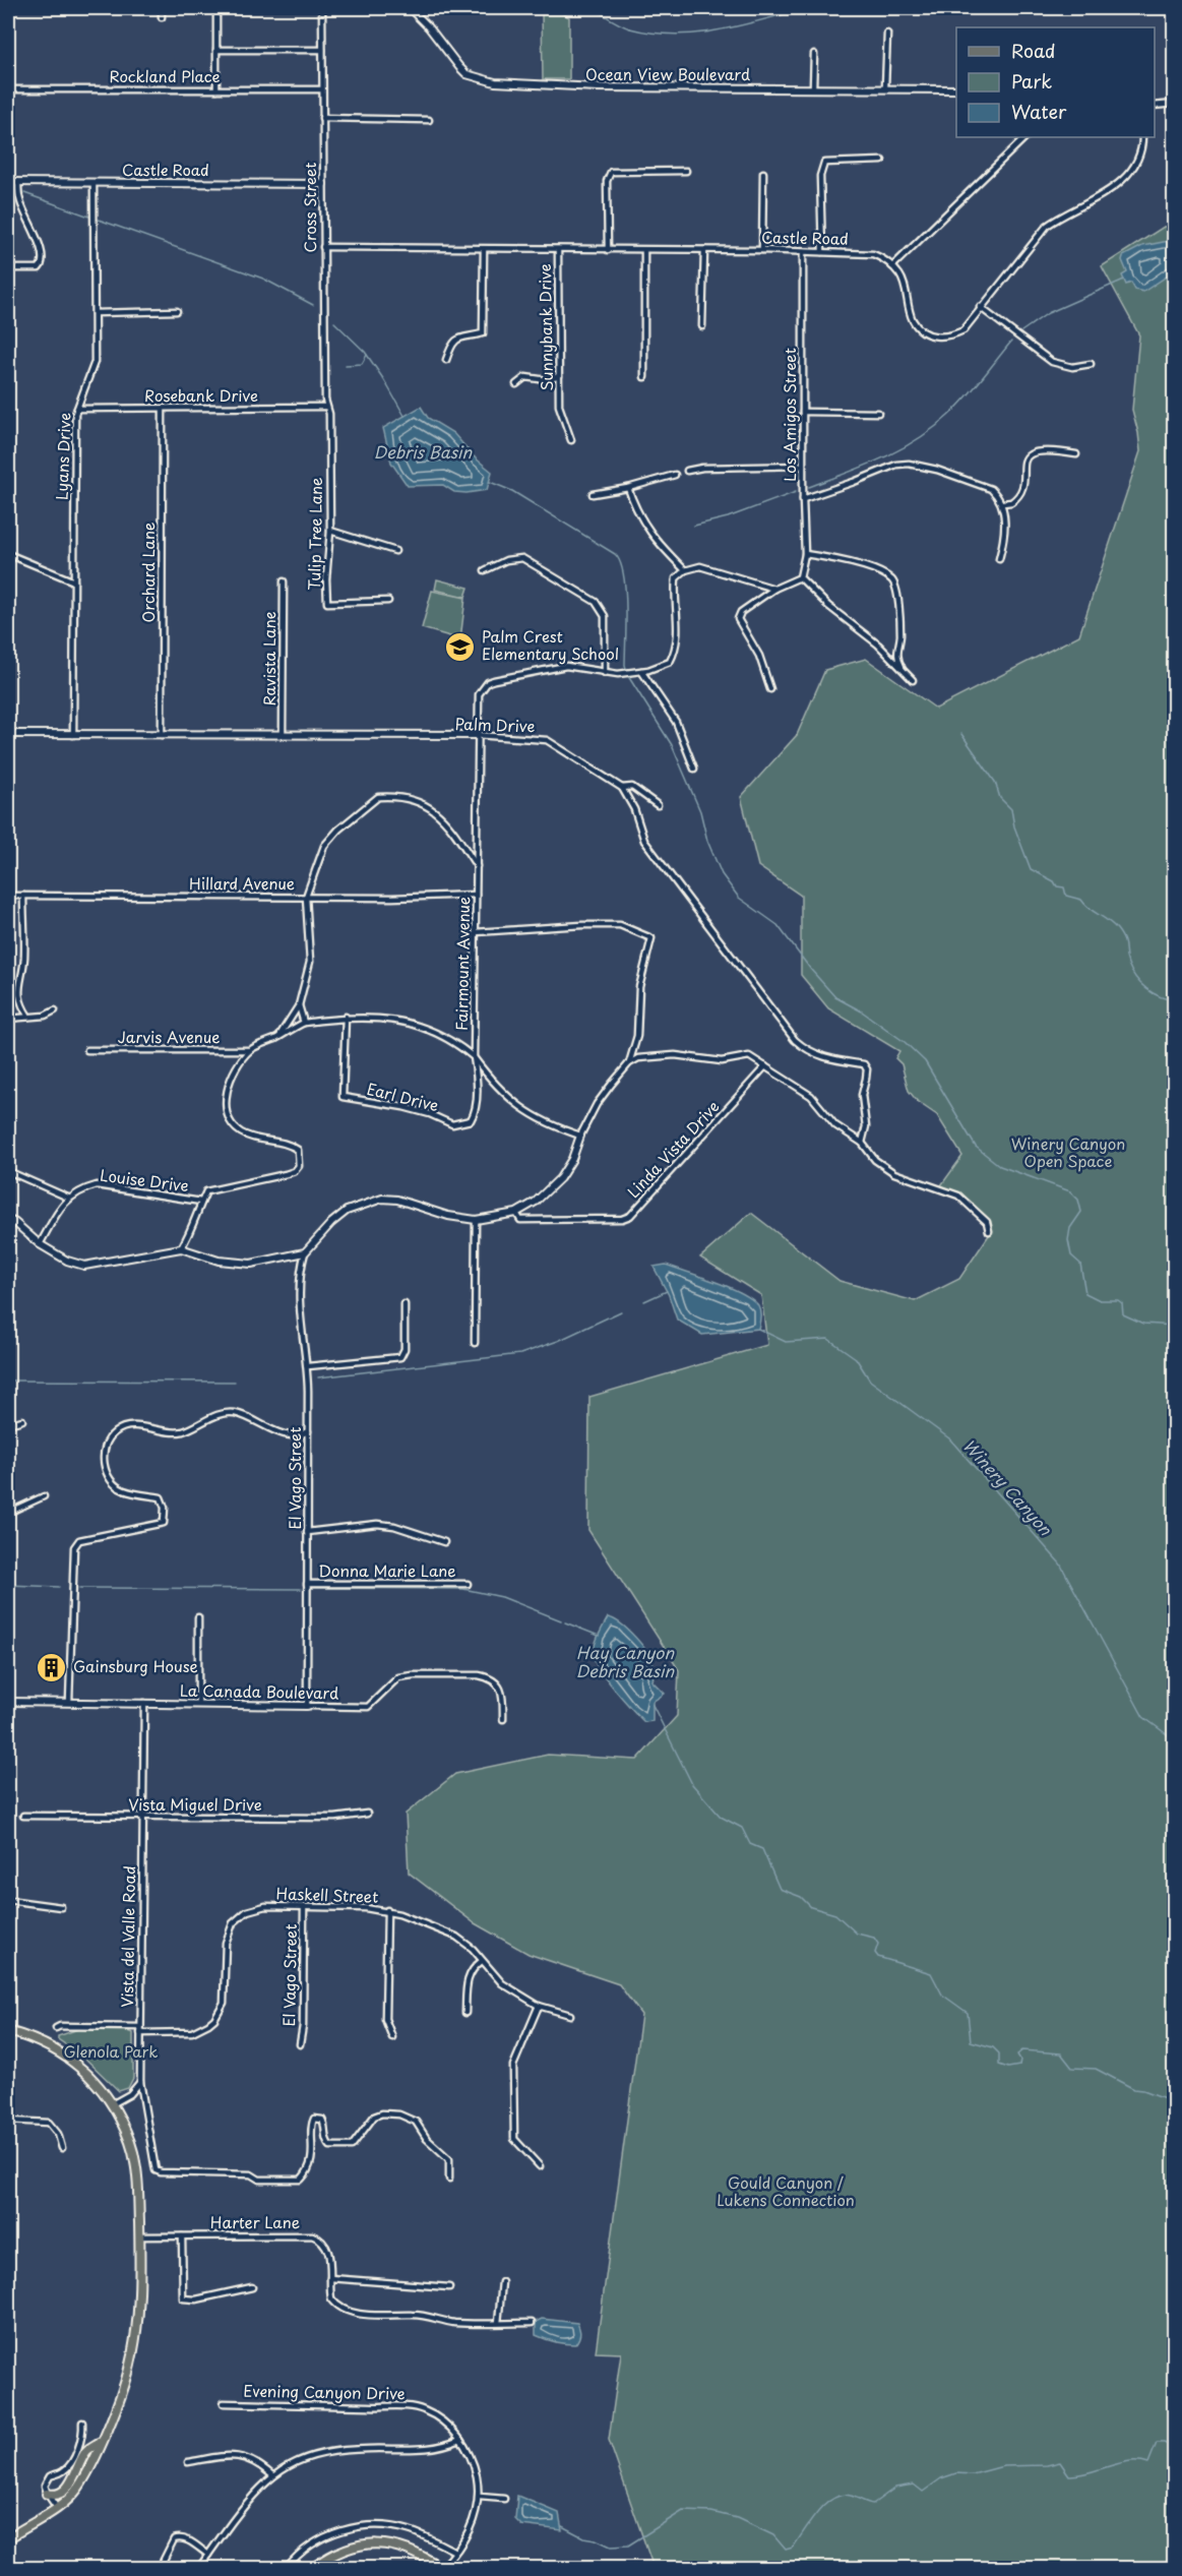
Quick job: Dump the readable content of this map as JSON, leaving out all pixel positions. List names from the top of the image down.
{
  "streets": {
    "street": [
      "Ocean View Boulevard",
      "Rockland Place",
      "Castle Road",
      "Cross Street",
      "Sunnybank Drive",
      "Rosebank Drive",
      "Los Amigos Street",
      "Lyans Drive",
      "Tulip Tree Lane",
      "Orchard Lane",
      "Ravista Lane",
      "Palm Drive",
      "Hillard Avenue",
      "Fairmount Avenue",
      "Jarvis Avenue",
      "Earl Drive",
      "Linda Vista Drive",
      "Louise Drive",
      "El Vago Street",
      "Donna Marie Lane",
      "La Canada Boulevard",
      "Vista Miguel Drive",
      "Haskell Street",
      "Vista del Valle Road",
      "Harter Lane",
      "Evening Canyon Drive"
    ]
  },
  "crossings": [
    ["Rockland Place", "Cross Street"],
    ["Castle Road", "Cross Street"],
    ["Castle Road", "Sunnybank Drive"],
    ["Castle Road", "Los Amigos Street"],
    ["Castle Road", "Lyans Drive"],
    ["Cross Street", "Rosebank Drive"],
    ["Cross Street", "Tulip Tree Lane"],
    ["Rosebank Drive", "Lyans Drive"],
    ["Rosebank Drive", "Tulip Tree Lane"],
    ["Rosebank Drive", "Orchard Lane"],
    ["Lyans Drive", "Palm Drive"],
    ["Orchard Lane", "Palm Drive"],
    ["Ravista Lane", "Palm Drive"],
    ["Palm Drive", "Fairmount Avenue"],
    ["Hillard Avenue", "Fairmount Avenue"],
    ["Fairmount Avenue", "Earl Drive"],
    ["El Vago Street", "Donna Marie Lane"],
    ["El Vago Street", "La Canada Boulevard"],
    ["El Vago Street", "Haskell Street"],
    ["La Canada Boulevard", "Vista del Valle Road"],
    ["Vista Miguel Drive", "Vista del Valle Road"],
    ["Haskell Street", "Vista del Valle Road"]
  ],
  "water": ["Debris Basin", "Winery Canyon", "Hay Canyon Debris Basin"],
  "parks": ["Winery Canyon Open Space", "Glenola Park", "Gould Canyon / Lukens Connection"],
  "places": {
    "school or university": ["Palm Crest Elementary School"],
    "building": ["Gainsburg House"]
  },
  "legend": ["Road", "Park", "Water"]
}
